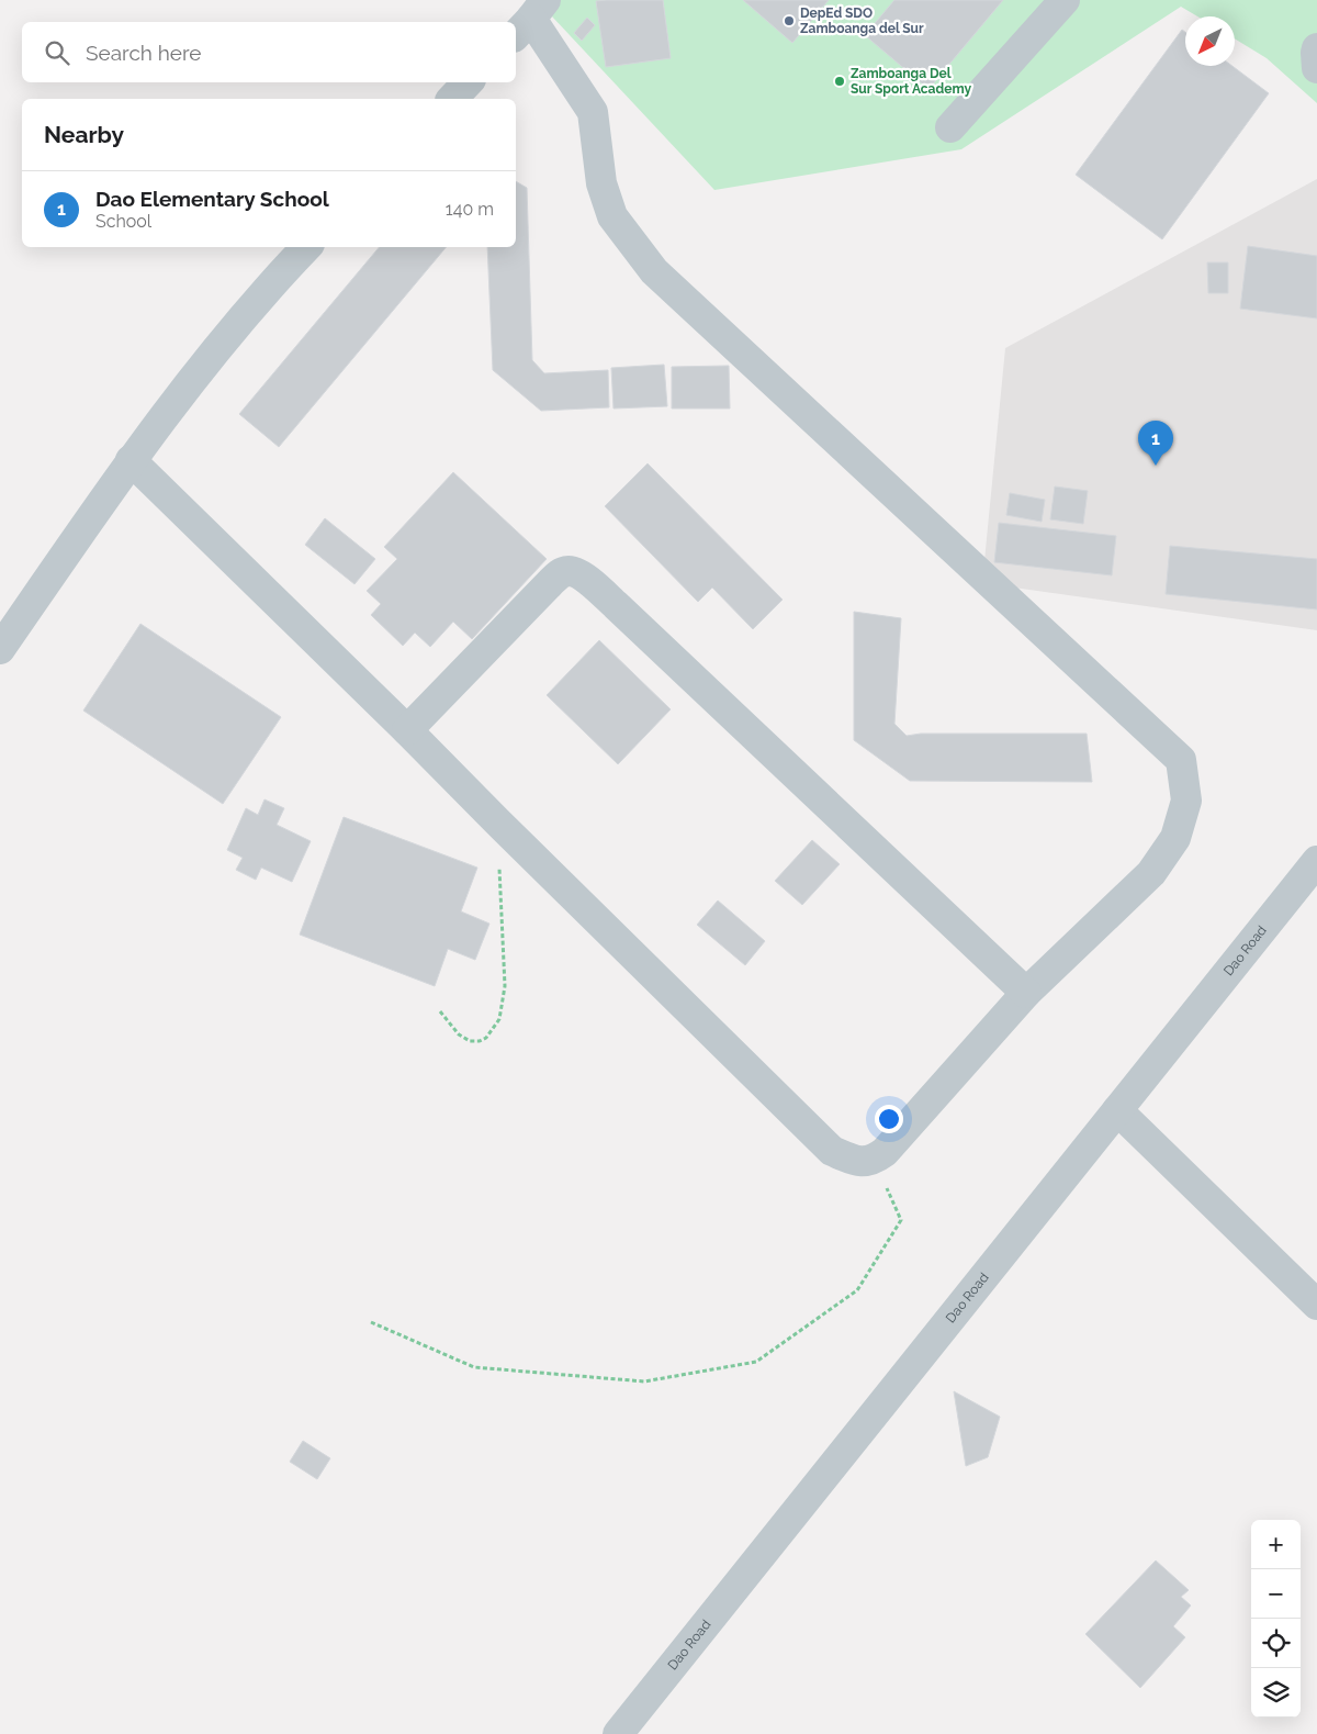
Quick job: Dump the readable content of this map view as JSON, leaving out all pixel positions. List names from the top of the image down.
{
  "streets": {
    "street": ["Dao Road"]
  },
  "places": ["DepEd SDO Zamboanga del Sur", "Zamboanga Del Sur Sport Academy"],
  "north": "bottom left",
  "page": {
    "search": "Search here",
    "heading": "Nearby",
    "list": [
      {
        "mark": "1",
        "name": "Dao Elementary School",
        "note": "School",
        "value": "140 m"
      }
    ],
    "pins": "1",
    "map_buttons": ["+", "−"]
  }
}
